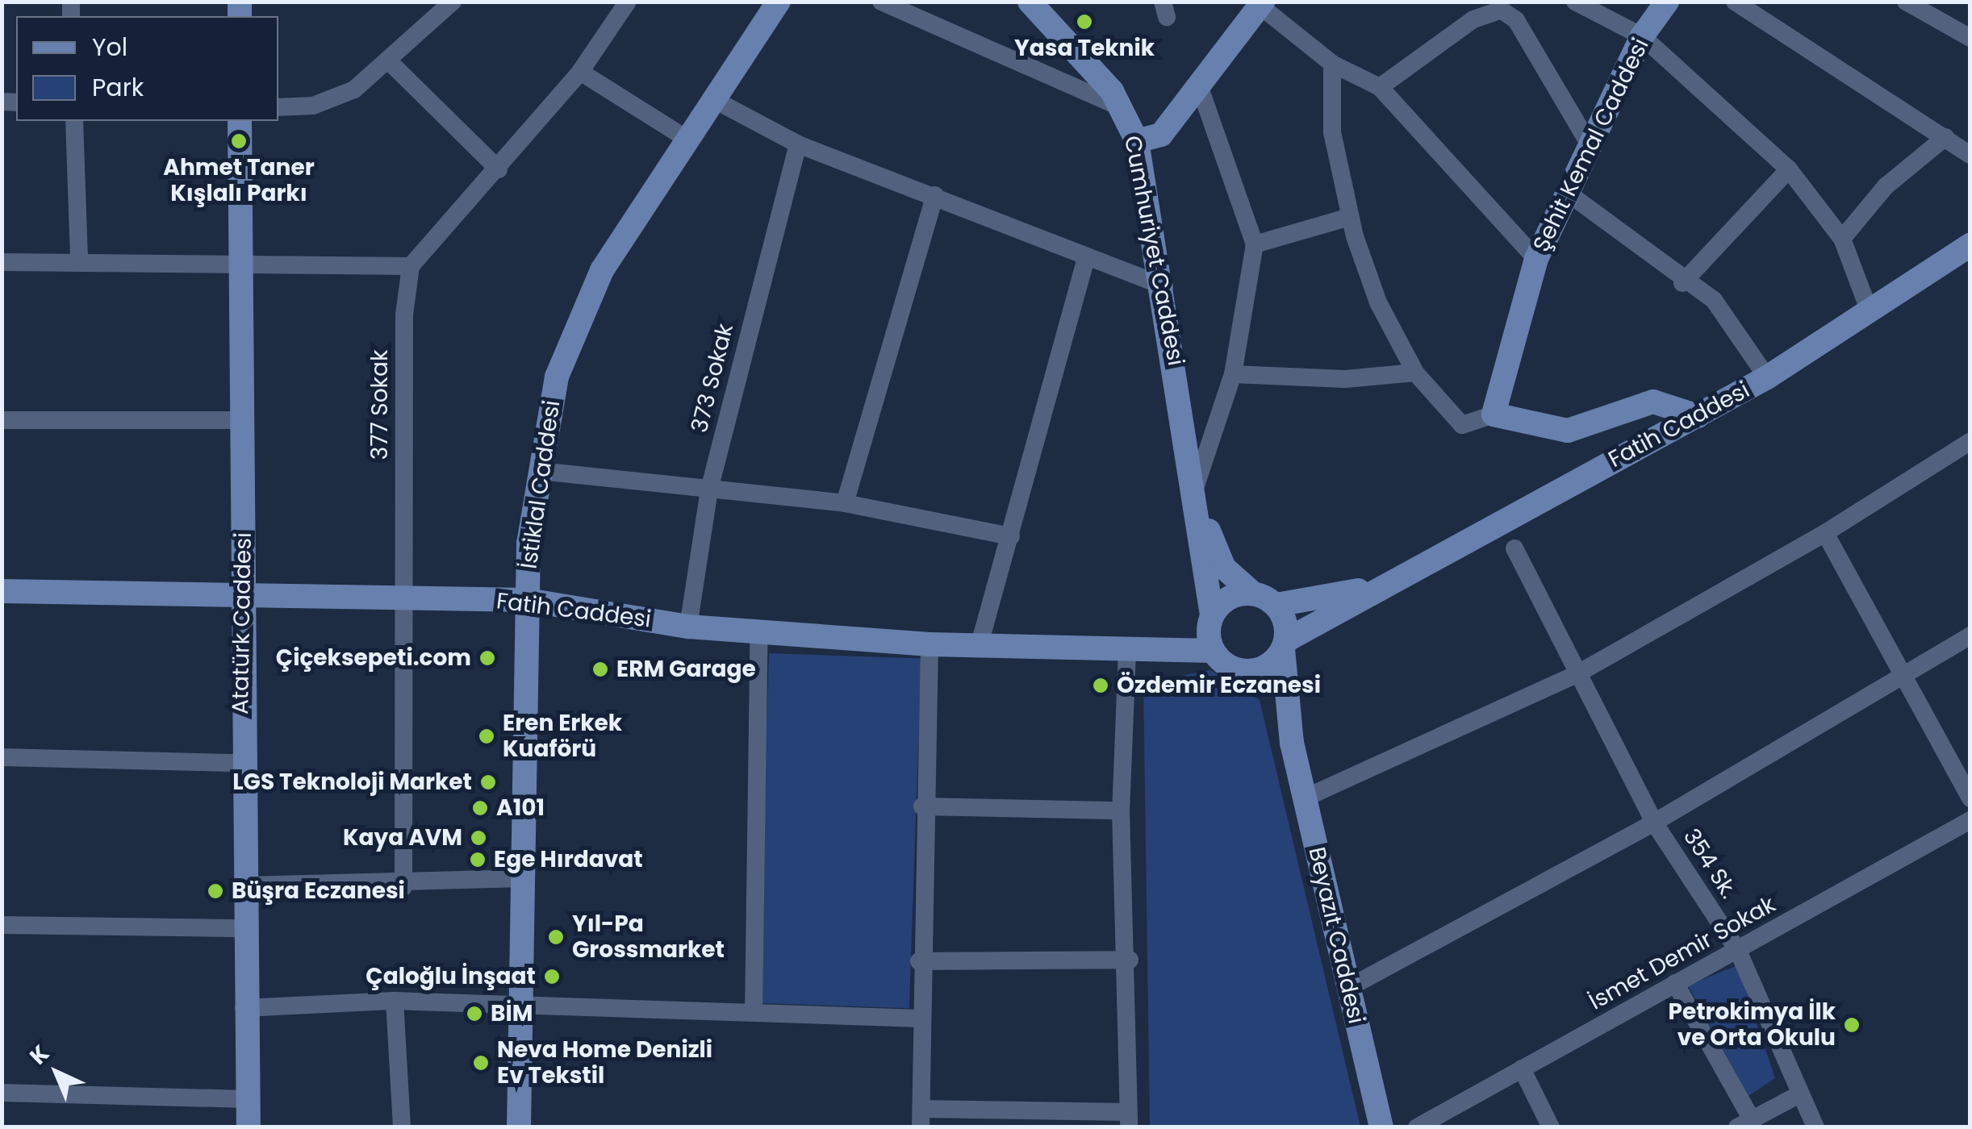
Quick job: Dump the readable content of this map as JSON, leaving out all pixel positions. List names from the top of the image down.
{
  "streets": {
    "street": [
      "Şehit Kemal Caddesi",
      "Cumhuriyet Caddesi",
      "373 Sokak",
      "377 Sokak",
      "Fatih Caddesi",
      "İstiklal Caddesi",
      "Atatürk Caddesi",
      "354 Sk.",
      "Beyazıt Caddesi",
      "İsmet Demir Sokak"
    ]
  },
  "crossings": [
    ["Cumhuriyet Caddesi", "Fatih Caddesi"],
    ["373 Sokak", "Fatih Caddesi"],
    ["377 Sokak", "Fatih Caddesi"],
    ["Fatih Caddesi", "İstiklal Caddesi"],
    ["Fatih Caddesi", "Atatürk Caddesi"],
    ["354 Sk.", "İsmet Demir Sokak"]
  ],
  "places": [
    "Yasa Teknik",
    "Ahmet Taner Kışlalı Parkı",
    "Çiçeksepeti.com",
    "ERM Garage",
    "Özdemir Eczanesi",
    "Eren Erkek Kuaförü",
    "LGS Teknoloji Market",
    "A101",
    "Kaya AVM",
    "Ege Hırdavat",
    "Büşra Eczanesi",
    "Yıl-Pa Grossmarket",
    "Çaloğlu İnşaat",
    "BİM",
    "Petrokimya İlk ve Orta Okulu",
    "Neva Home Denizli Ev Tekstil"
  ],
  "legend": ["Yol", "Park"],
  "north": "top left"
}
